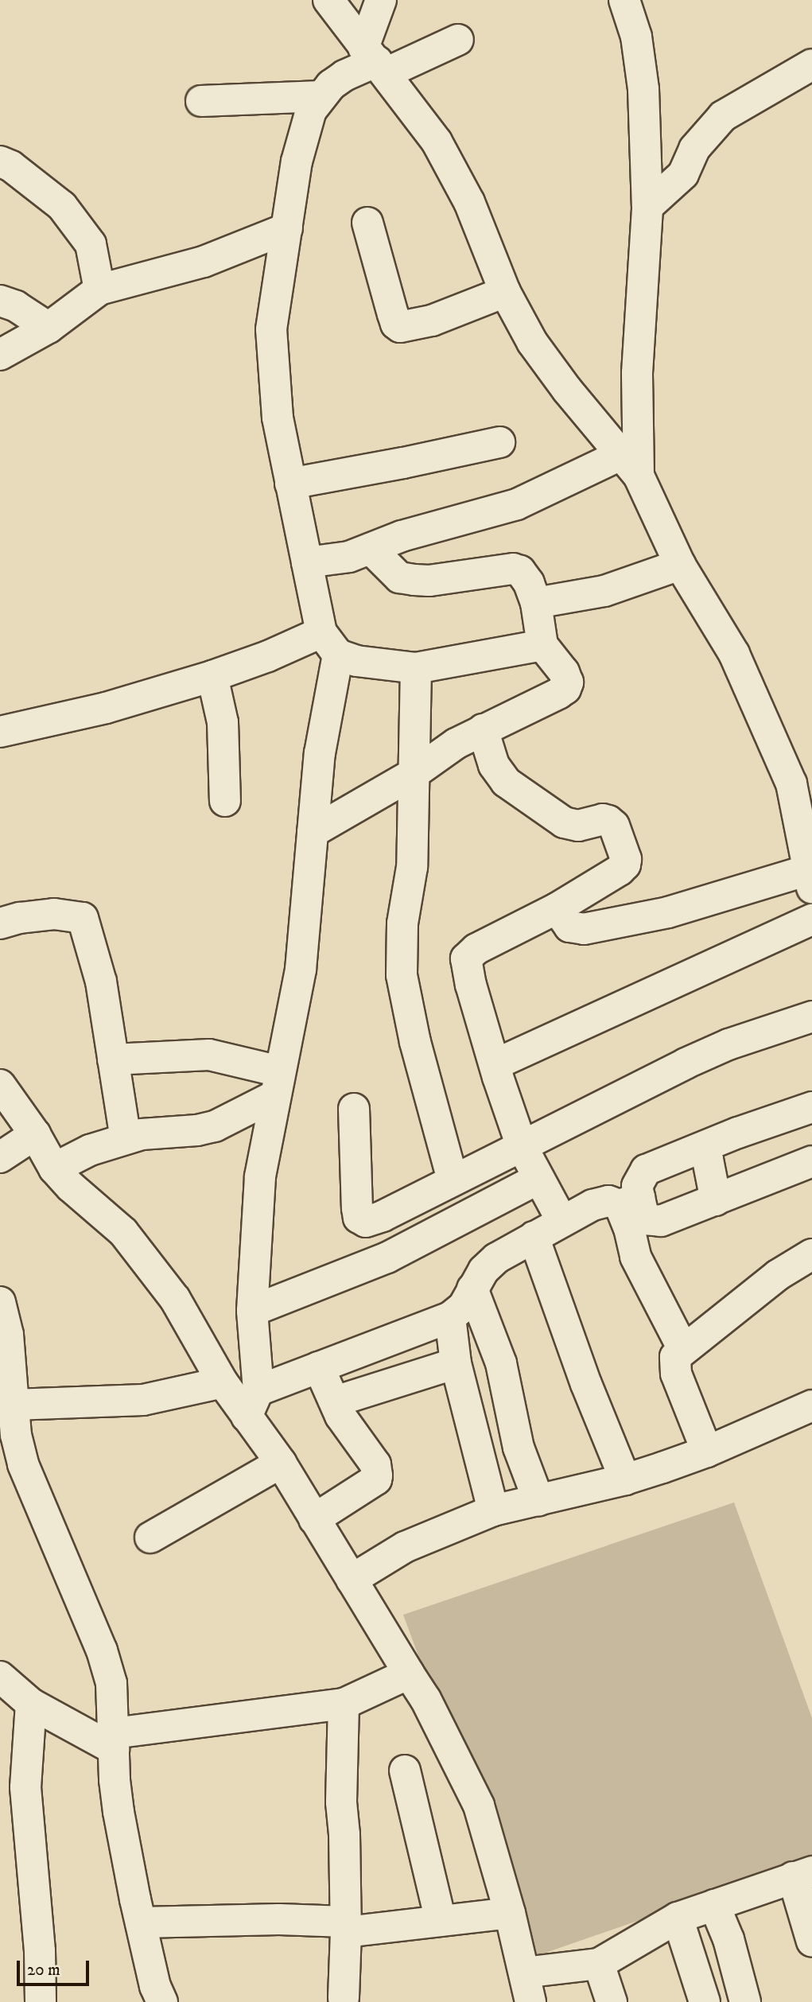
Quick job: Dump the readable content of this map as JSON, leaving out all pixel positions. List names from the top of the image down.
{
  "scale_bar": "20 m"
}
